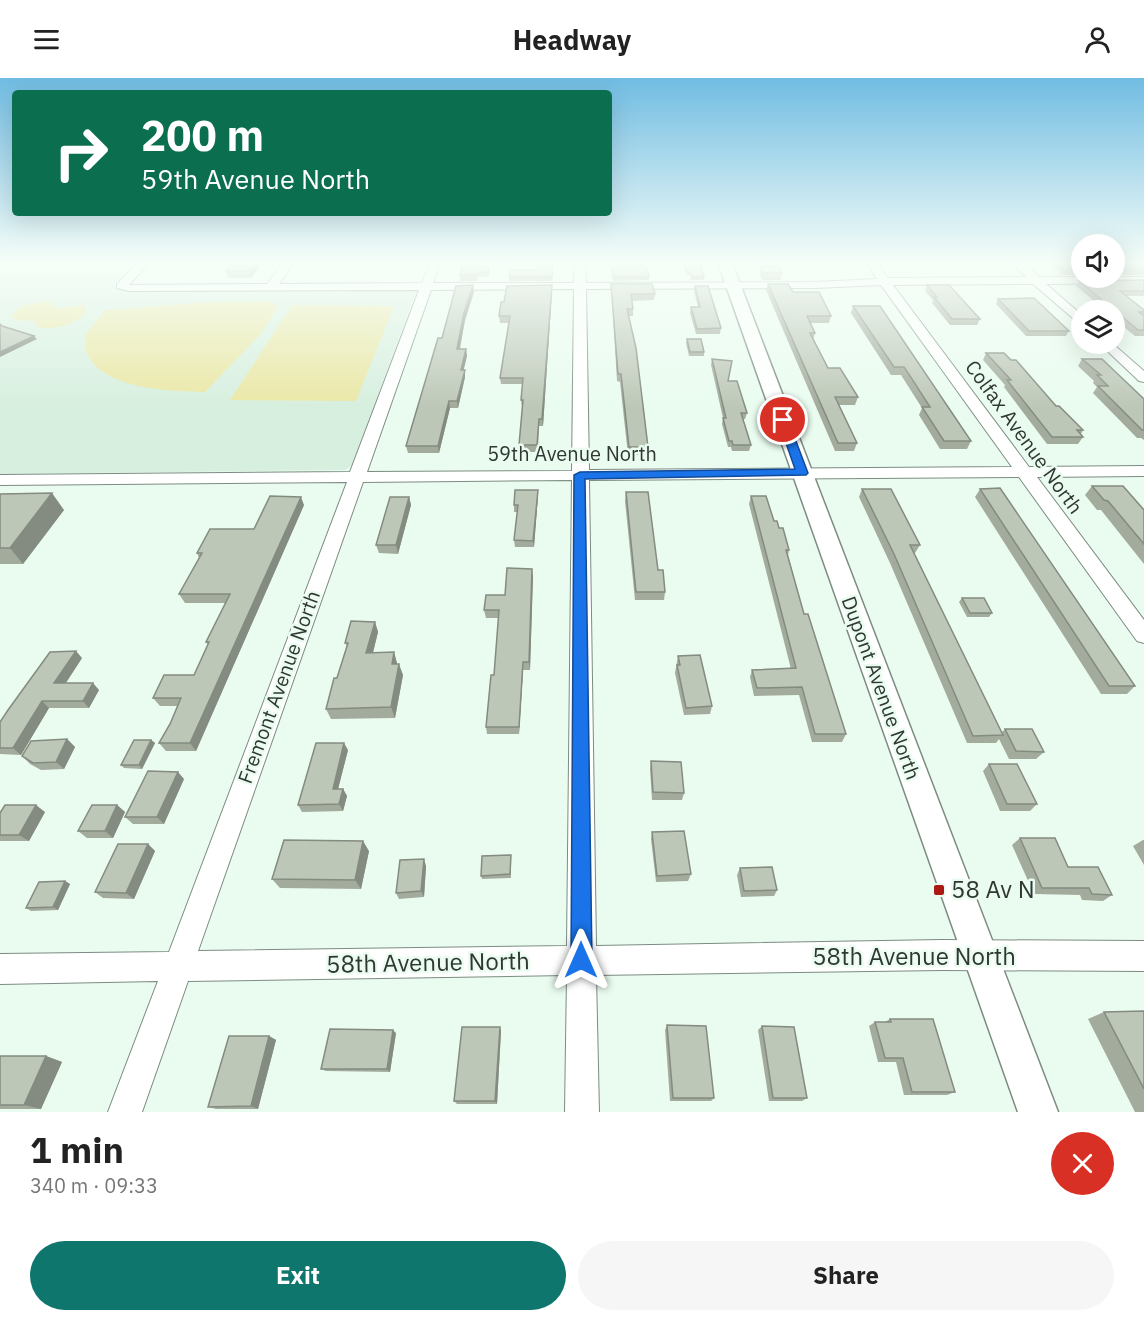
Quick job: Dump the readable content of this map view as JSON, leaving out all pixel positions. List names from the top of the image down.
{
  "streets": {
    "street": [
      "Colfax Avenue North",
      "59th Avenue North",
      "Fremont Avenue North",
      "Dupont Avenue North",
      "58th Avenue North"
    ]
  },
  "crossings": [
    ["Colfax Avenue North", "59th Avenue North"],
    ["59th Avenue North", "Fremont Avenue North"],
    ["59th Avenue North", "Dupont Avenue North"],
    ["Fremont Avenue North", "58th Avenue North"],
    ["Dupont Avenue North", "58th Avenue North"]
  ],
  "places": {
    "transit": ["58 Av N"]
  },
  "page": {
    "header": "Headway",
    "turn": ["200 m", "59th Avenue North"],
    "heading": ["1 min", "340 m · 09:33"],
    "buttons": ["Exit", "Share"]
  }
}
